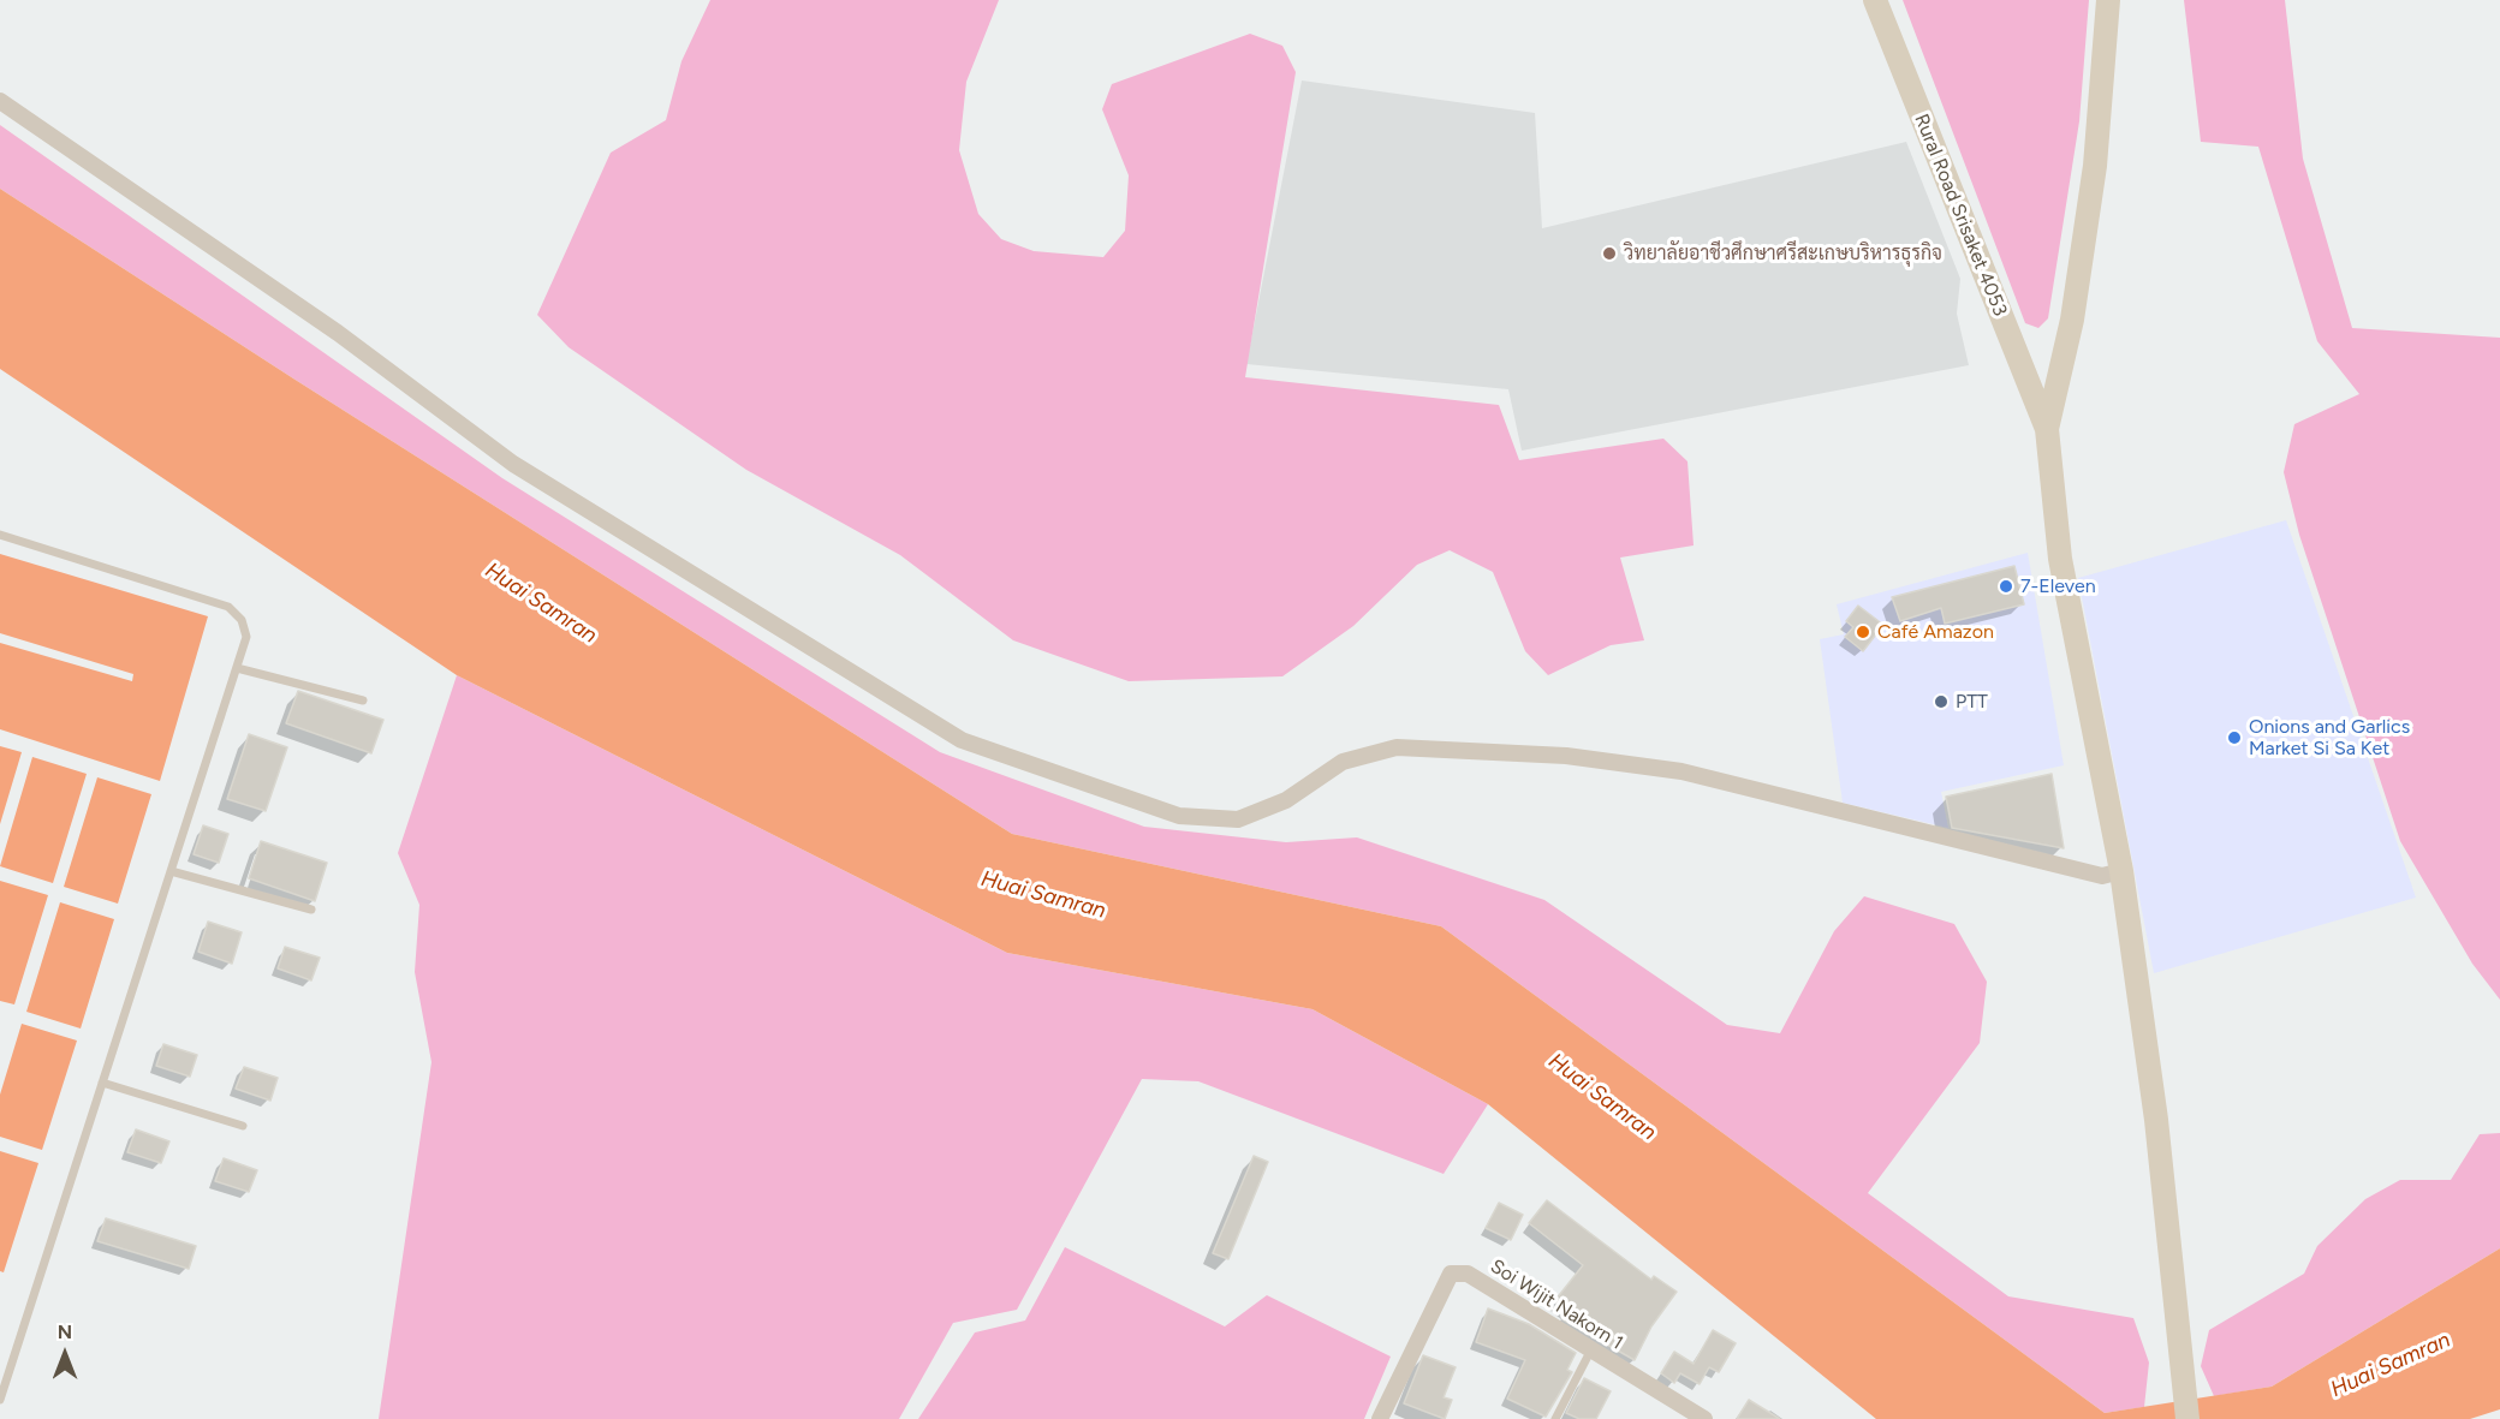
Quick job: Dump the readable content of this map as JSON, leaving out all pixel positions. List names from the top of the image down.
{
  "streets": {
    "street": ["Rural Road Srisaket 4053", "Soi Wijit Nakorn 1"]
  },
  "water": ["Huai Samran"],
  "places": [
    "วิทยาลัยอาชีวศึกษาศรีสะเกษบริหารธุรกิจ",
    "7-Eleven",
    "Café Amazon",
    "PTT",
    "Onions and Garlics Market Si Sa Ket"
  ],
  "north": "top"
}
